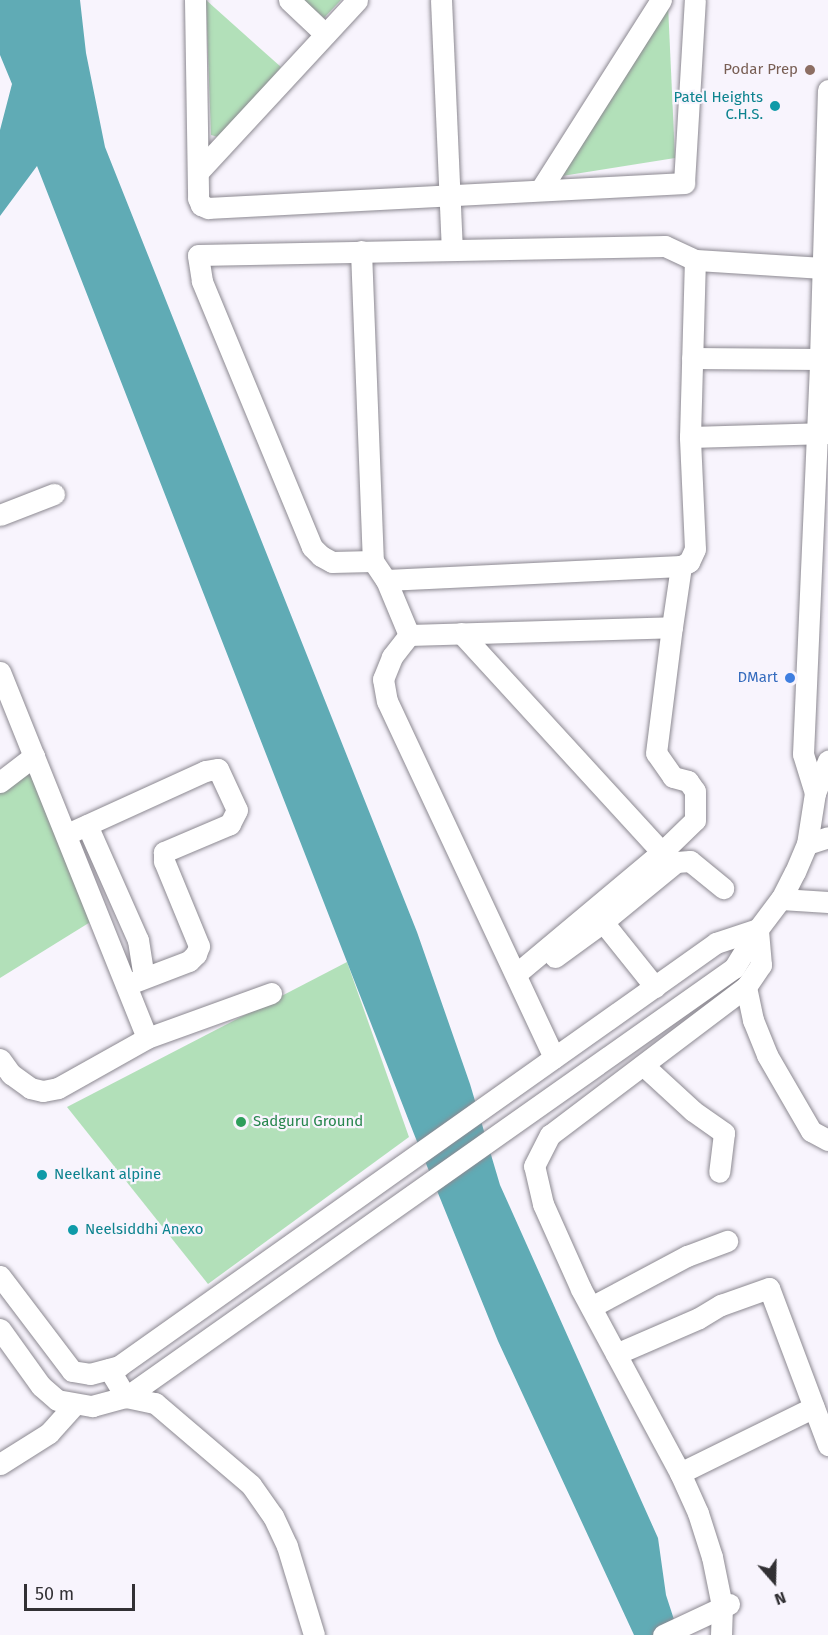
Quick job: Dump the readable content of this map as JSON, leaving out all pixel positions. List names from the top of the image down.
{
  "places": [
    "Podar Prep",
    "Patel Heights C.H.S.",
    "DMart",
    "Sadguru Ground",
    "Neelkant alpine",
    "Neelsiddhi Anexo"
  ],
  "scale_bar": "50 m",
  "north": "bottom"
}
